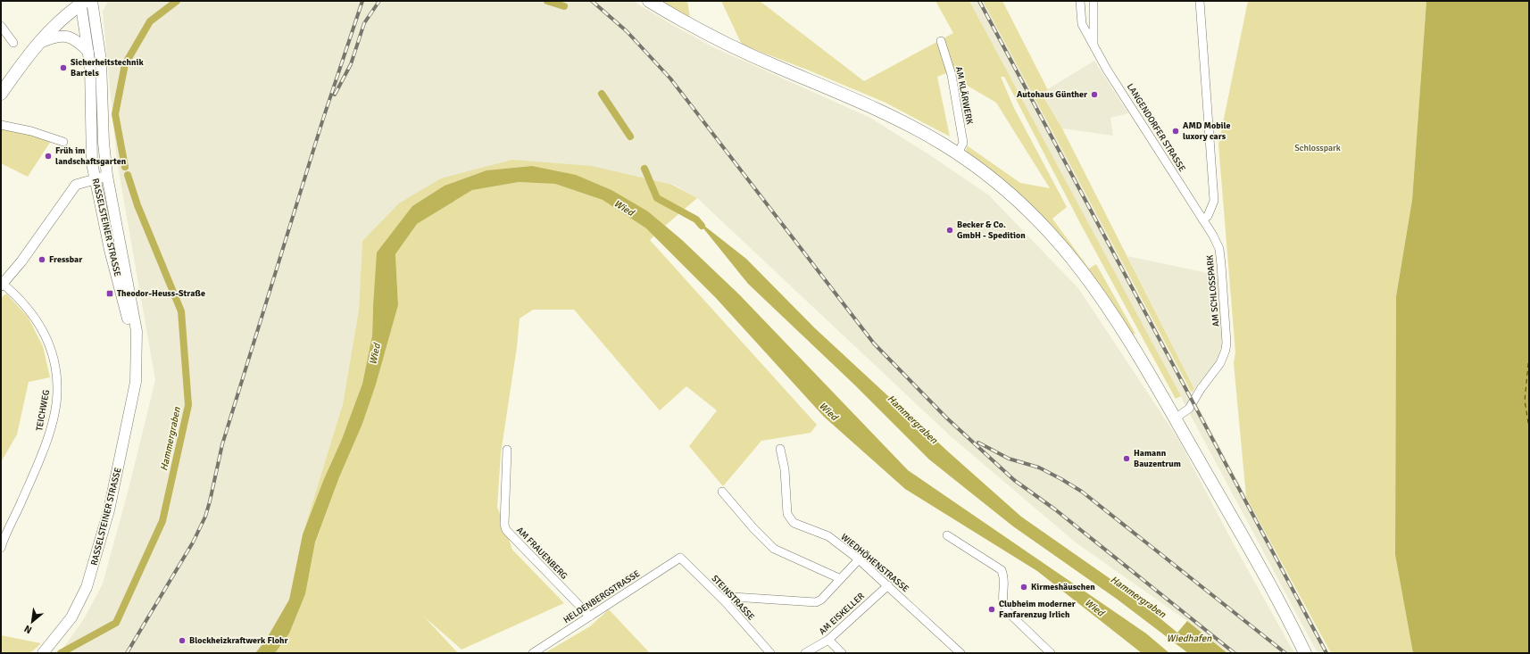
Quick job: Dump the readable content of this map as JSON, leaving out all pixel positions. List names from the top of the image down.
{
  "streets": {
    "main road": ["RASSELSTEINER STRASSE"],
    "street": [
      "AM KLÄRWERK",
      "LANGENDORFER STRASSE",
      "AM SCHLOSSPARK",
      "TEICHWEG",
      "AM FRAUENBERG",
      "WIEDHÖHENSTRASSE",
      "HELDENBERGSTRASSE",
      "STEINSTRASSE",
      "AM EISKELLER"
    ]
  },
  "crossings": [
    ["LANGENDORFER STRASSE", "AM SCHLOSSPARK"],
    ["AM FRAUENBERG", "HELDENBERGSTRASSE"],
    ["WIEDHÖHENSTRASSE", "AM EISKELLER"],
    ["HELDENBERGSTRASSE", "STEINSTRASSE"]
  ],
  "water": ["Wied", "Hammergraben", "Wiedhafen"],
  "parks": ["Schlosspark"],
  "places": {
    "other": [
      "Sicherheitstechnik Bartels",
      "Autohaus Günther",
      "AMD Mobile luxory cars",
      "Früh im landschaftsgarten",
      "Becker & Co. GmbH - Spedition",
      "Fressbar",
      "Hamann Bauzentrum",
      "Kirmeshäuschen",
      "Clubheim moderner Fanfarenzug Irlich",
      "Blockheizkraftwerk Flohr"
    ],
    "transit": ["Theodor-Heuss-Straße"]
  },
  "north": "bottom left"
}
